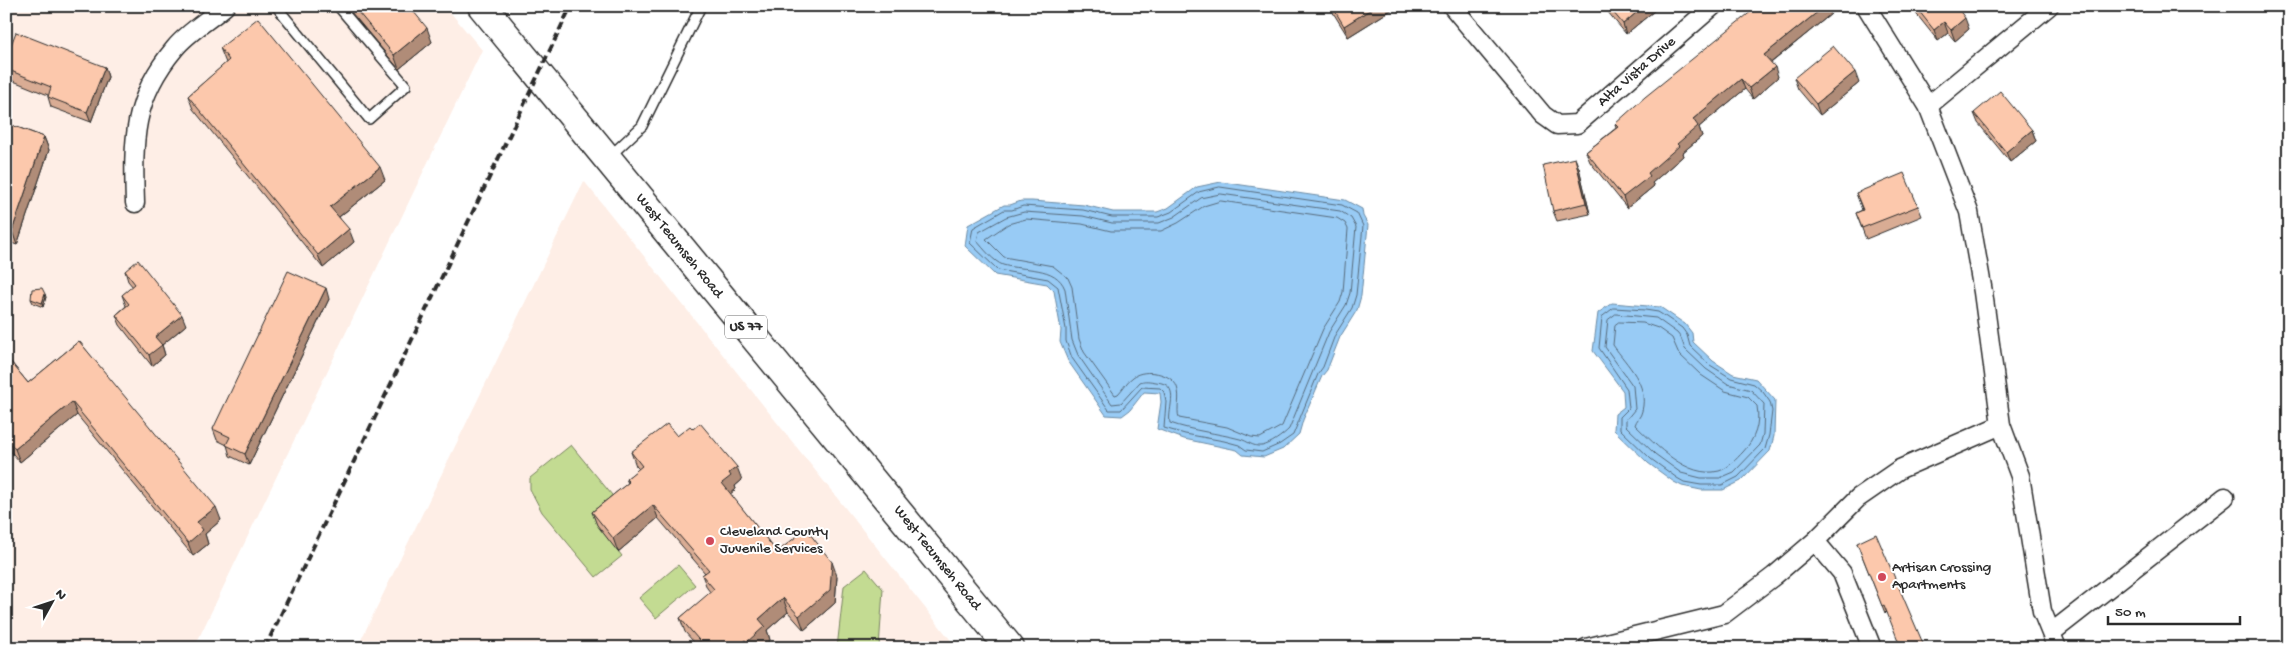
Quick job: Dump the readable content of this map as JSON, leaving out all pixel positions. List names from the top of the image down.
{
  "streets": {
    "main road": ["West Tecumseh Road", "US 77"],
    "street": ["Alta Vista Drive"]
  },
  "places": ["Cleveland County Juvenile Services", "Artisan Crossing Apartments"],
  "scale_bar": "50 m",
  "north": "top right"
}
